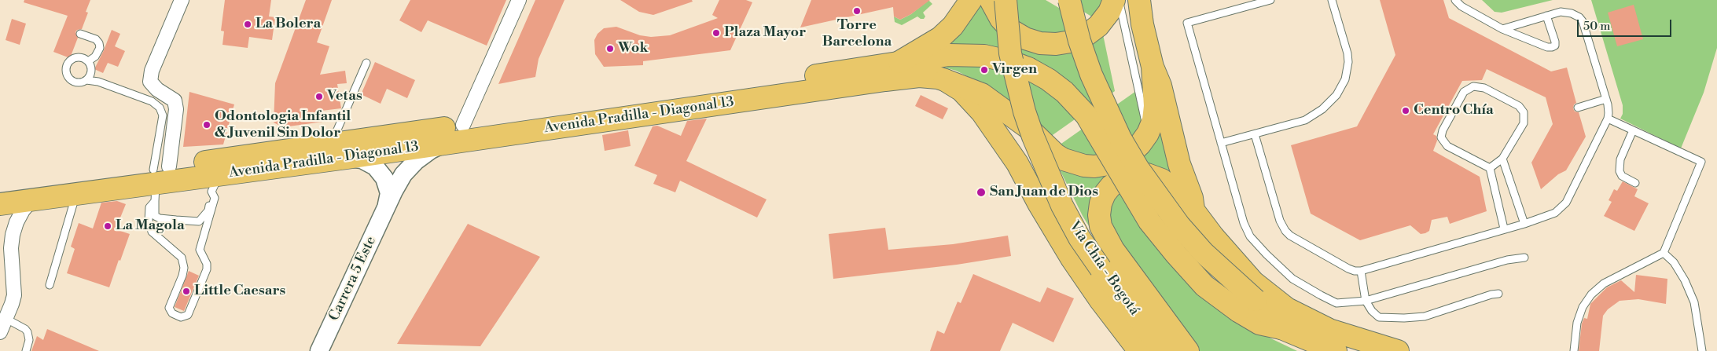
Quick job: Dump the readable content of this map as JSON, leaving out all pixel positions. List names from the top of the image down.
{
  "streets": {
    "main road": ["Avenida Pradilla - Diagonal 13", "Vía Chía - Bogotá"],
    "street": ["Carrera 5 Este"]
  },
  "crossings": [
    ["Avenida Pradilla - Diagonal 13", "Carrera 5 Este"]
  ],
  "places": [
    "Torre Barcelona",
    "La Bolera",
    "Plaza Mayor",
    "Wok",
    "Virgen",
    "Vetas",
    "Centro Chía",
    "Odontologia Infantil & Juvenil Sin Dolor",
    "San Juan de Dios",
    "La Magola",
    "Little Caesars"
  ],
  "scale_bar": "50 m"
}
